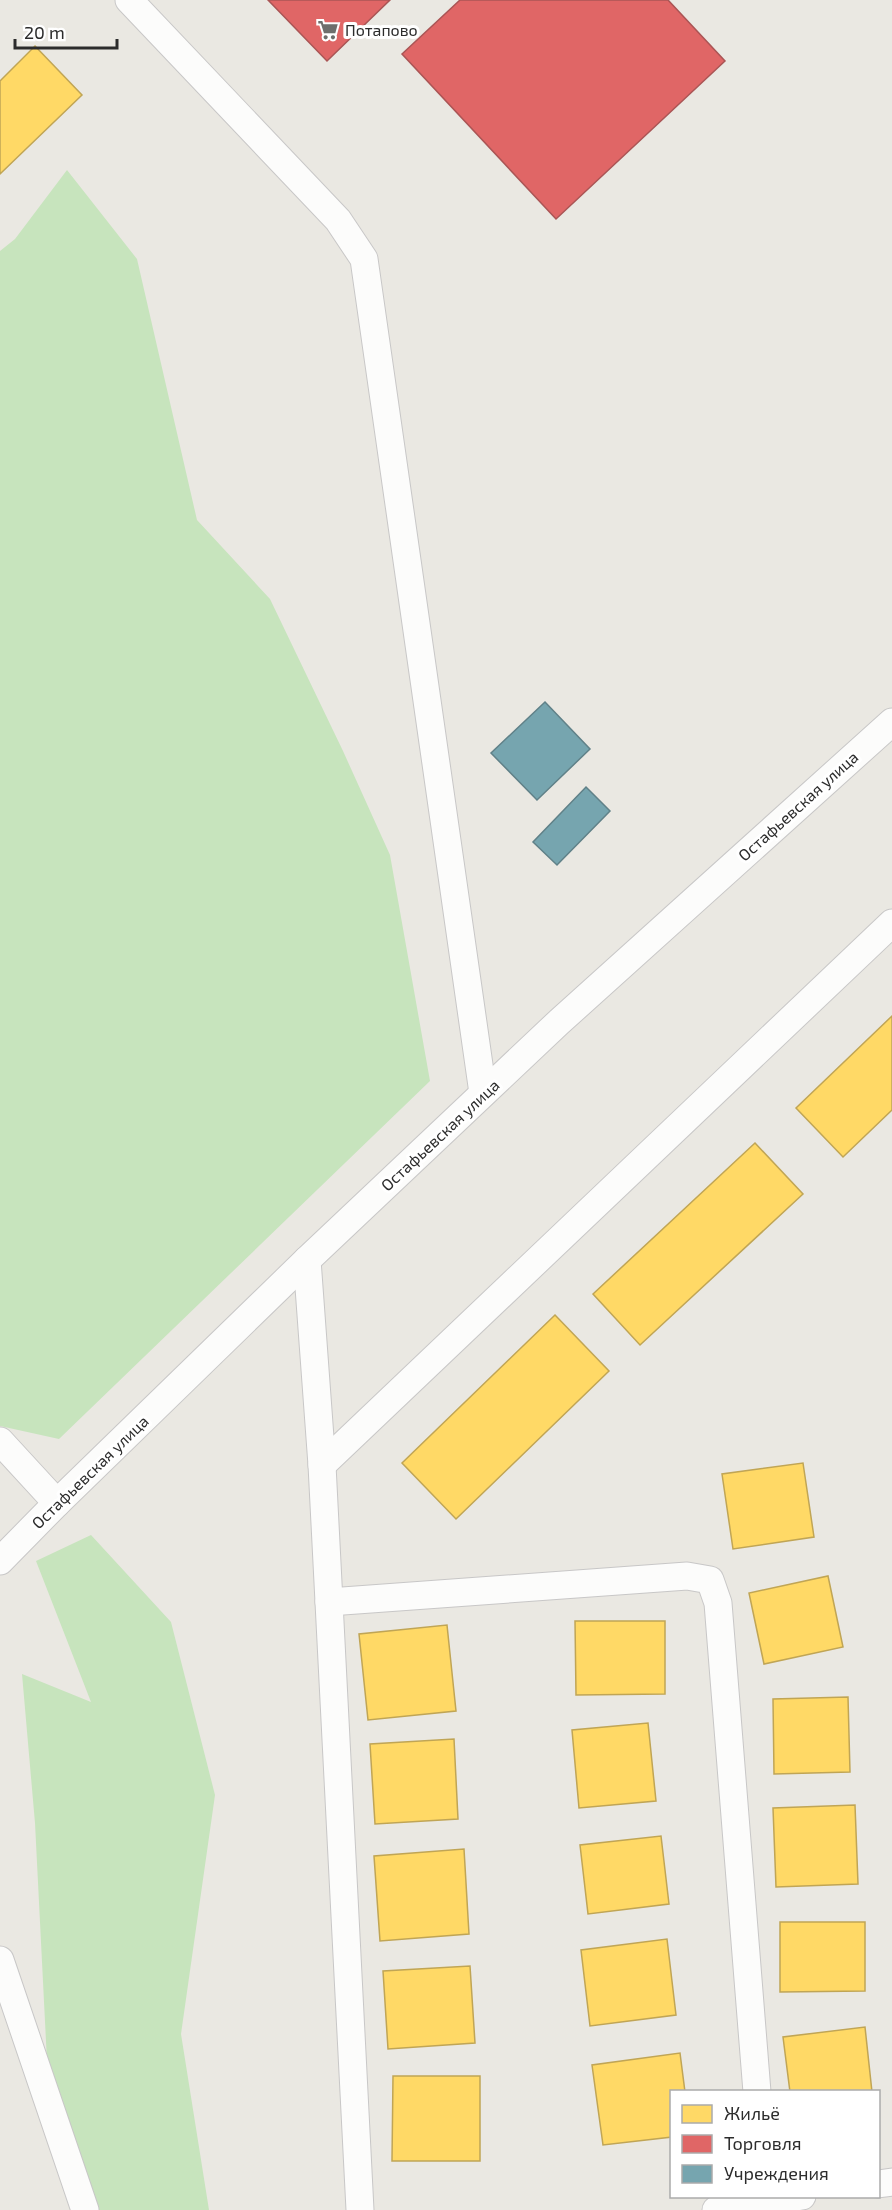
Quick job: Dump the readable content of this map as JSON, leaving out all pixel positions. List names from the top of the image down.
{
  "streets": {
    "street": ["Остафьевская улица"]
  },
  "places": {
    "supermarket": ["Потапово"]
  },
  "legend": ["Жильё", "Торговля", "Учреждения"],
  "scale_bar": "20 m"
}
